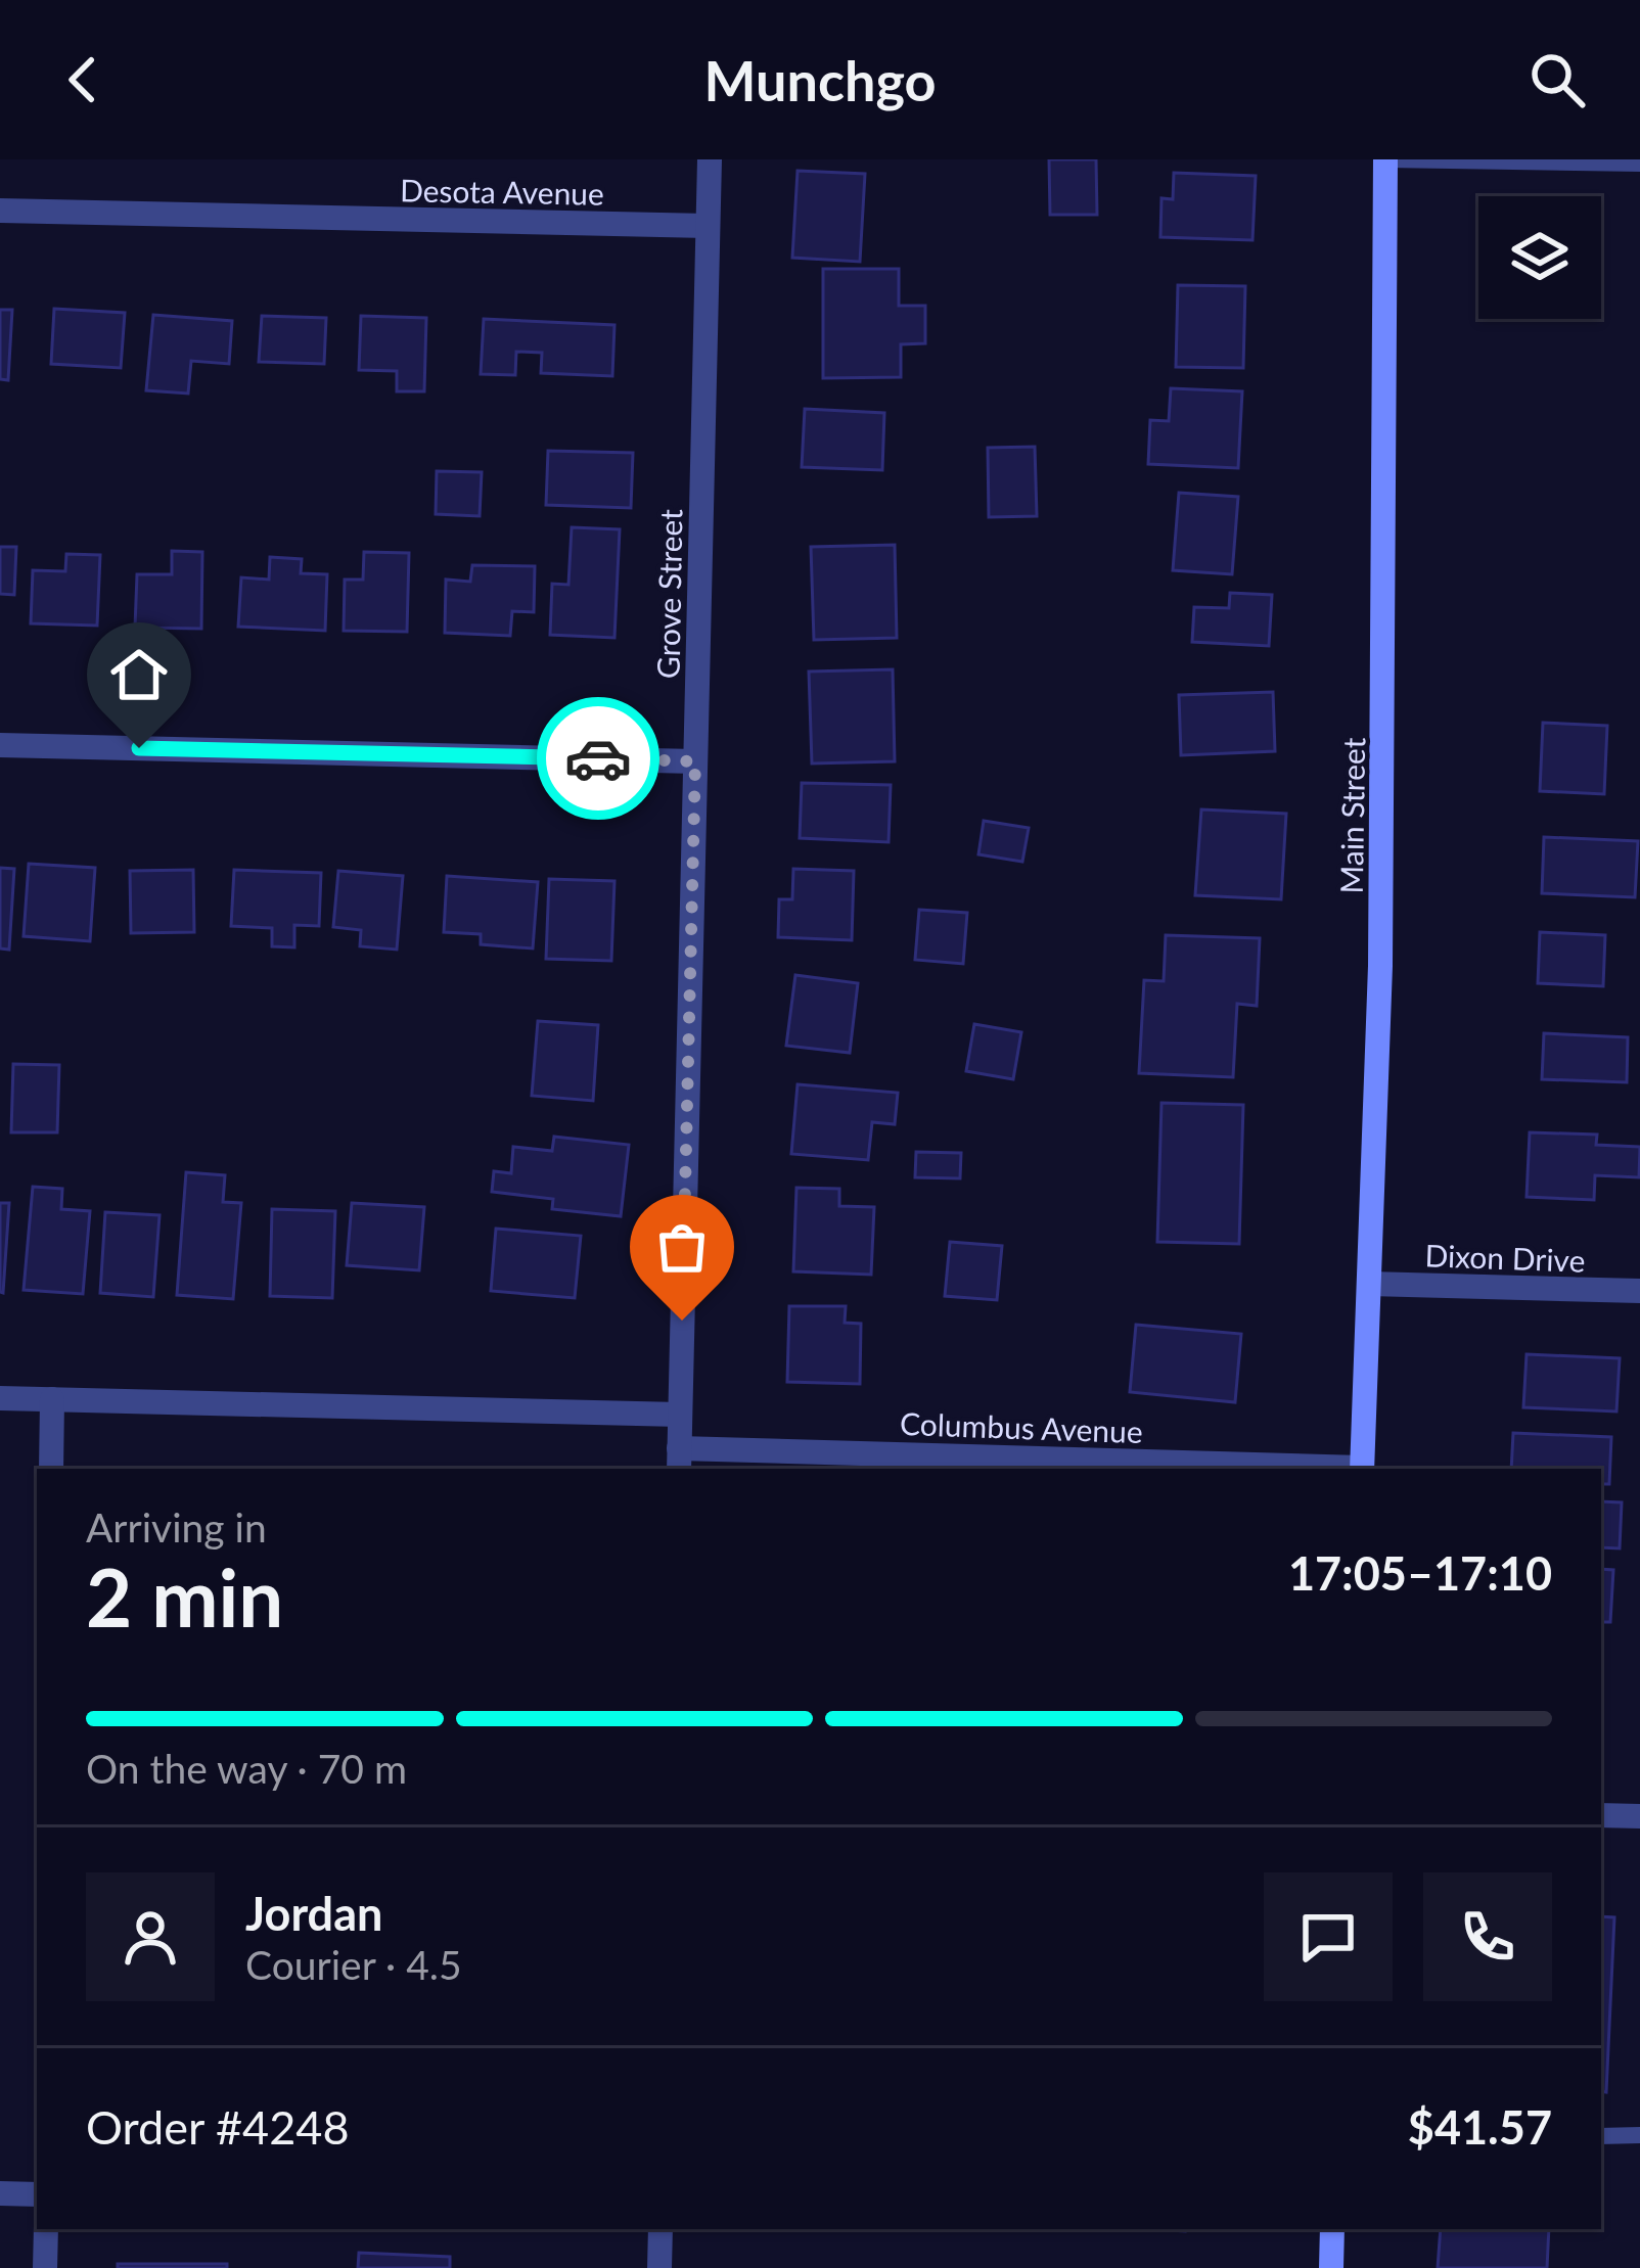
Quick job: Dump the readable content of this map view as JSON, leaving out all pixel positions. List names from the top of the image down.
{
  "streets": {
    "main road": ["Main Street"],
    "street": [
      "Desota Avenue",
      "Grove Street",
      "Dixon Drive",
      "Columbus Avenue"
    ]
  },
  "crossings": [
    ["Desota Avenue", "Grove Street"],
    ["Grove Street", "Columbus Avenue"],
    ["Main Street", "Dixon Drive"]
  ],
  "page": {
    "header": "Munchgo",
    "heading": ["2 min", "Arriving in", "17:05–17:10"],
    "panel": [
      "Jordan",
      "Courier · 4.5",
      "Order #4248",
      "$41.57"
    ],
    "bar": "On the way · 70 m"
  }
}
